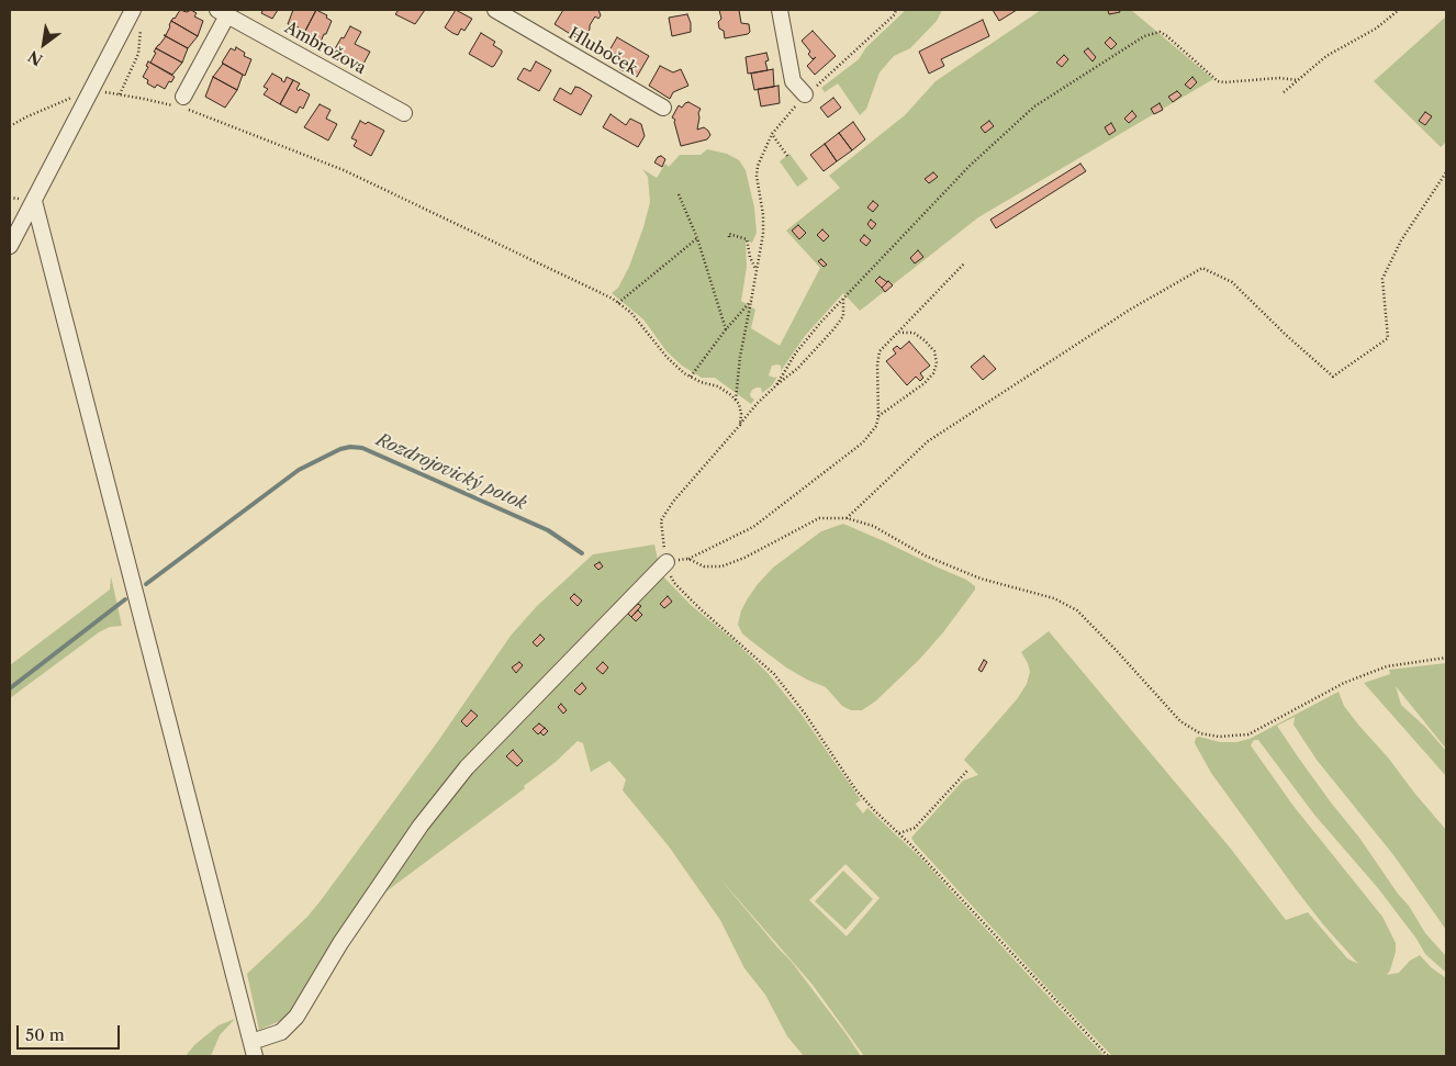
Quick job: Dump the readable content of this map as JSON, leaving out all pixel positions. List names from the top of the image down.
{
  "streets": {
    "street": ["Ambrožova", "Hluboček"]
  },
  "water": ["Rozdrojovický potok"],
  "scale_bar": "50 m",
  "north": "bottom left"
}
